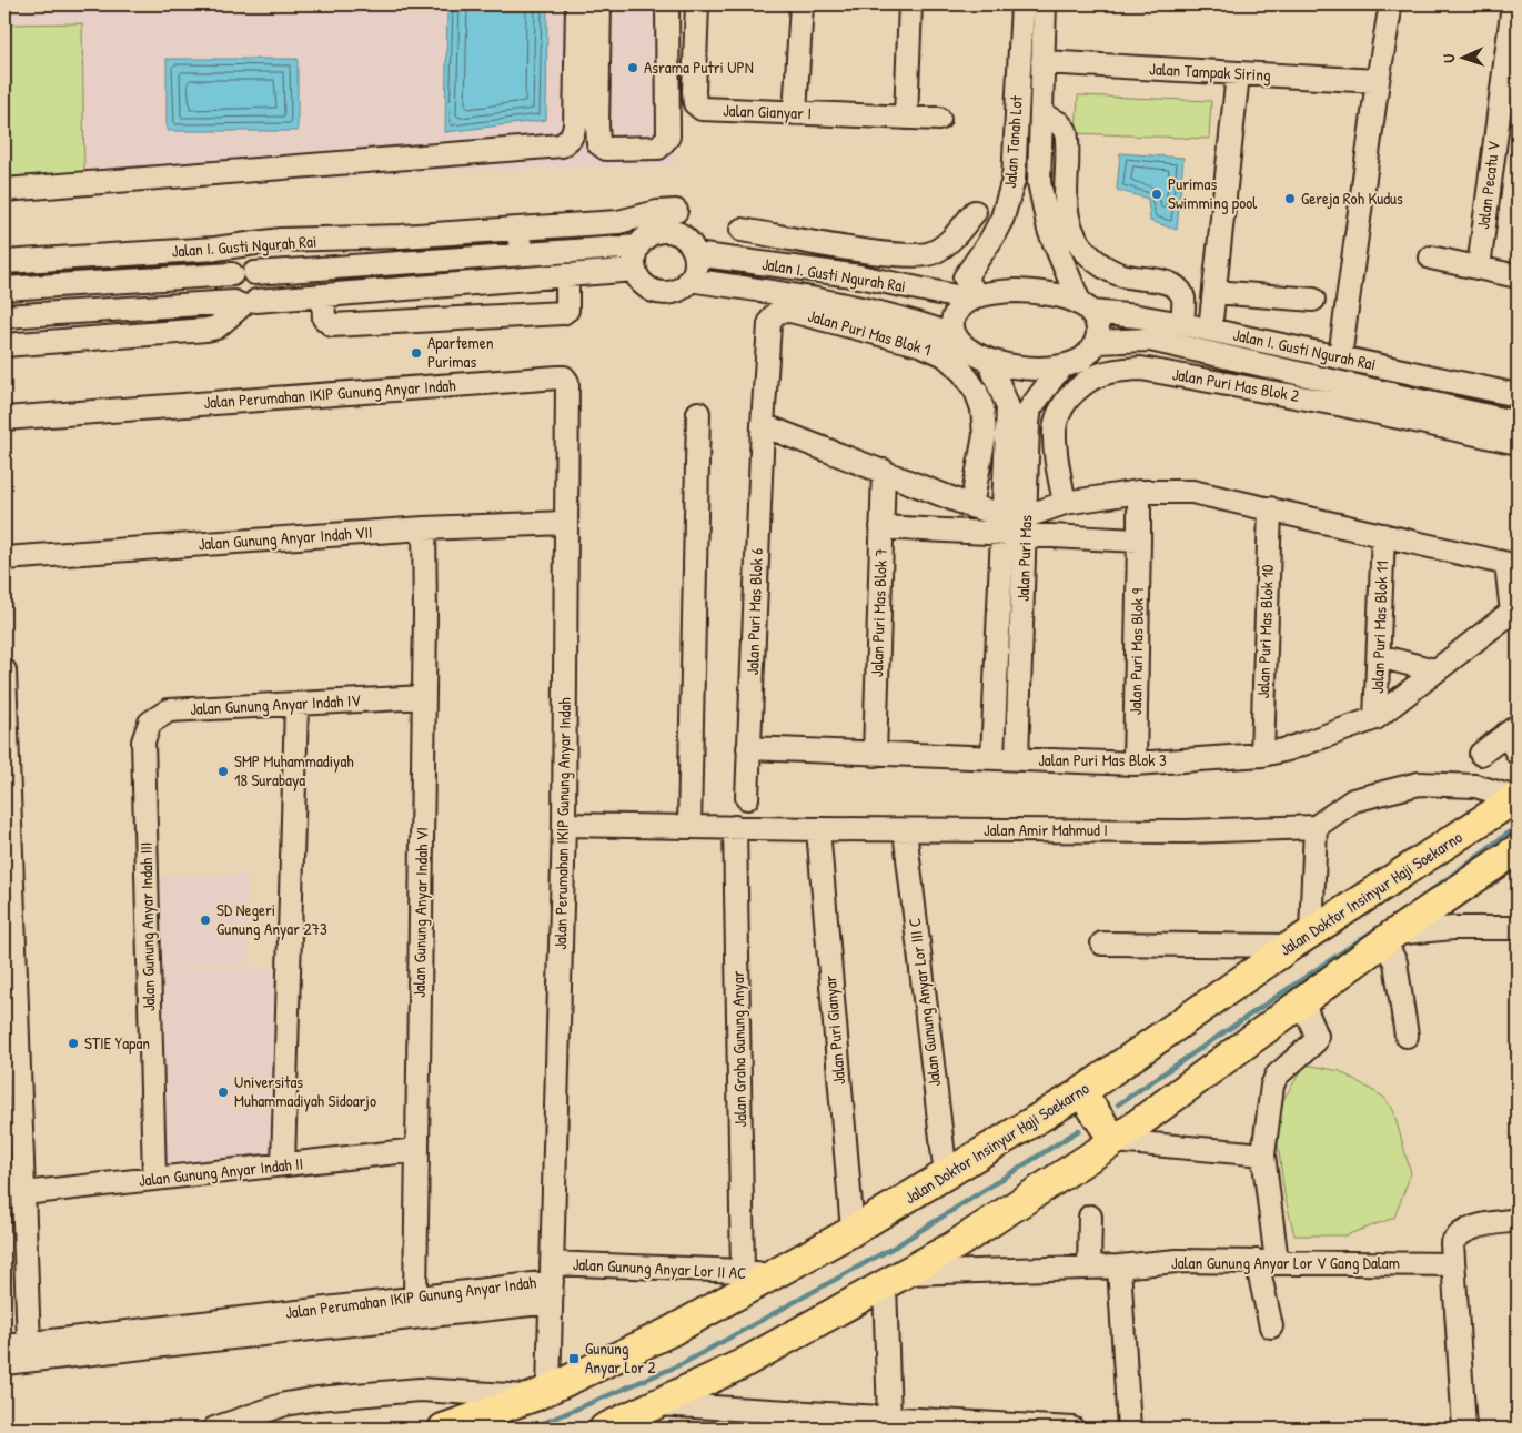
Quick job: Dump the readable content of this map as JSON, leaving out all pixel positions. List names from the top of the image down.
{
  "streets": {
    "main road": ["Jalan Doktor Insinyur Haji Soekarno"],
    "street": [
      "Jalan Tampak Siring",
      "Jalan Gianyar I",
      "Jalan Tanah Lot",
      "Jalan Pecatu V",
      "Jalan I. Gusti Ngurah Rai",
      "Jalan Puri Mas Blok 1",
      "Jalan Puri Mas Blok 2",
      "Jalan Perumahan IKIP Gunung Anyar Indah",
      "Jalan Gunung Anyar Indah VII",
      "Jalan Puri Mas",
      "Jalan Puri Mas Blok 6",
      "Jalan Puri Mas Blok 7",
      "Jalan Puri Mas Blok 11",
      "Jalan Puri Mas Blok 10",
      "Jalan Puri Mas Blok 9",
      "Jalan Gunung Anyar Indah IV",
      "Jalan Puri Mas Blok 3",
      "Jalan Amir Mahmud I",
      "Jalan Gunung Anyar Indah VI",
      "Jalan Gunung Anyar Indah III",
      "Jalan Gunung Anyar Lor III C",
      "Jalan Puri Gianyar",
      "Jalan Graha Gunung Anyar",
      "Jalan Gunung Anyar Indah II",
      "Jalan Gunung Anyar Lor V Gang Dalam",
      "Jalan Gunung Anyar Lor II AC"
    ]
  },
  "crossings": [
    ["Jalan Tampak Siring", "Jalan Tanah Lot"],
    ["Jalan Tanah Lot", "Jalan I. Gusti Ngurah Rai"],
    ["Jalan I. Gusti Ngurah Rai", "Jalan Puri Mas"],
    ["Jalan Puri Mas Blok 1", "Jalan Puri Mas Blok 6"],
    ["Jalan Perumahan IKIP Gunung Anyar Indah", "Jalan Gunung Anyar Indah VII"],
    ["Jalan Perumahan IKIP Gunung Anyar Indah", "Jalan Amir Mahmud I"],
    ["Jalan Perumahan IKIP Gunung Anyar Indah", "Jalan Gunung Anyar Indah VI"],
    ["Jalan Perumahan IKIP Gunung Anyar Indah", "Jalan Gunung Anyar Lor II AC"],
    ["Jalan Gunung Anyar Indah VII", "Jalan Gunung Anyar Indah VI"],
    ["Jalan Puri Mas", "Jalan Puri Mas Blok 3"],
    ["Jalan Puri Mas Blok 6", "Jalan Puri Mas Blok 3"],
    ["Jalan Puri Mas Blok 7", "Jalan Puri Mas Blok 3"],
    ["Jalan Puri Mas Blok 11", "Jalan Puri Mas Blok 3"],
    ["Jalan Puri Mas Blok 10", "Jalan Puri Mas Blok 3"],
    ["Jalan Puri Mas Blok 9", "Jalan Puri Mas Blok 3"],
    ["Jalan Gunung Anyar Indah IV", "Jalan Gunung Anyar Indah VI"],
    ["Jalan Gunung Anyar Indah IV", "Jalan Gunung Anyar Indah III"],
    ["Jalan Amir Mahmud I", "Jalan Gunung Anyar Lor III C"],
    ["Jalan Amir Mahmud I", "Jalan Puri Gianyar"],
    ["Jalan Amir Mahmud I", "Jalan Graha Gunung Anyar"],
    ["Jalan Doktor Insinyur Haji Soekarno", "Jalan Gunung Anyar Lor III C"],
    ["Jalan Doktor Insinyur Haji Soekarno", "Jalan Puri Gianyar"],
    ["Jalan Doktor Insinyur Haji Soekarno", "Jalan Graha Gunung Anyar"],
    ["Jalan Doktor Insinyur Haji Soekarno", "Jalan Gunung Anyar Lor II AC"],
    ["Jalan Gunung Anyar Indah VI", "Jalan Gunung Anyar Indah II"],
    ["Jalan Gunung Anyar Indah III", "Jalan Gunung Anyar Indah II"],
    ["Jalan Graha Gunung Anyar", "Jalan Gunung Anyar Lor II AC"]
  ],
  "places": {
    "other": [
      "Asrama Putri UPN",
      "Purimas Swimming pool",
      "Gereja Roh Kudus",
      "Apartemen Purimas",
      "SMP Muhammadiyah 18 Surabaya",
      "SD Negeri Gunung Anyar 273",
      "STIE Yapan",
      "Universitas Muhammadiyah Sidoarjo"
    ],
    "transit": ["Gunung Anyar Lor 2"]
  },
  "north": "left"
}
